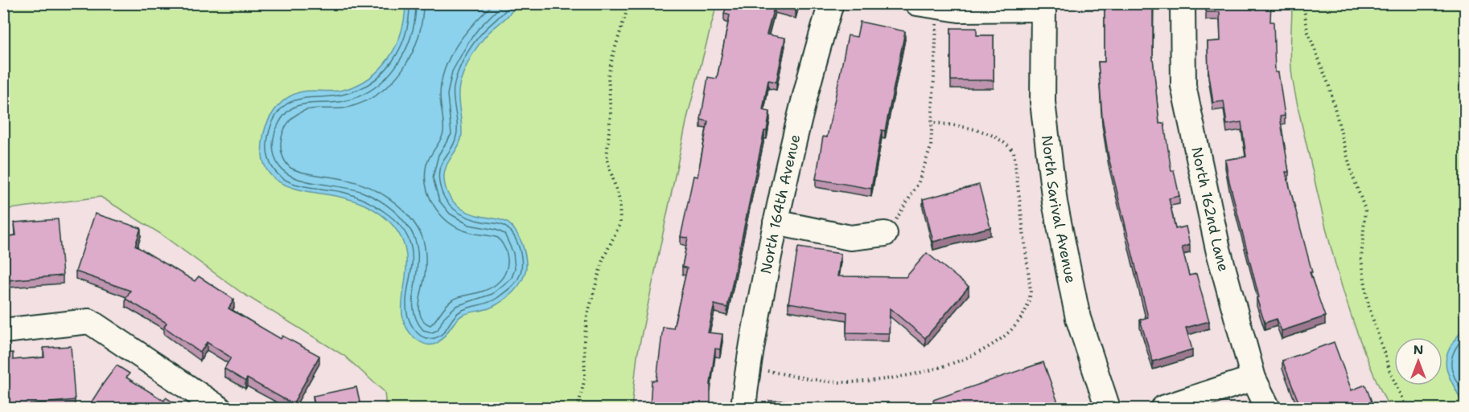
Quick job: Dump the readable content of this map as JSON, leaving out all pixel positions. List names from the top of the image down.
{
  "streets": {
    "street": ["North 164th Avenue", "North Sarival Avenue", "North 162nd Lane"]
  },
  "north": "top"
}
